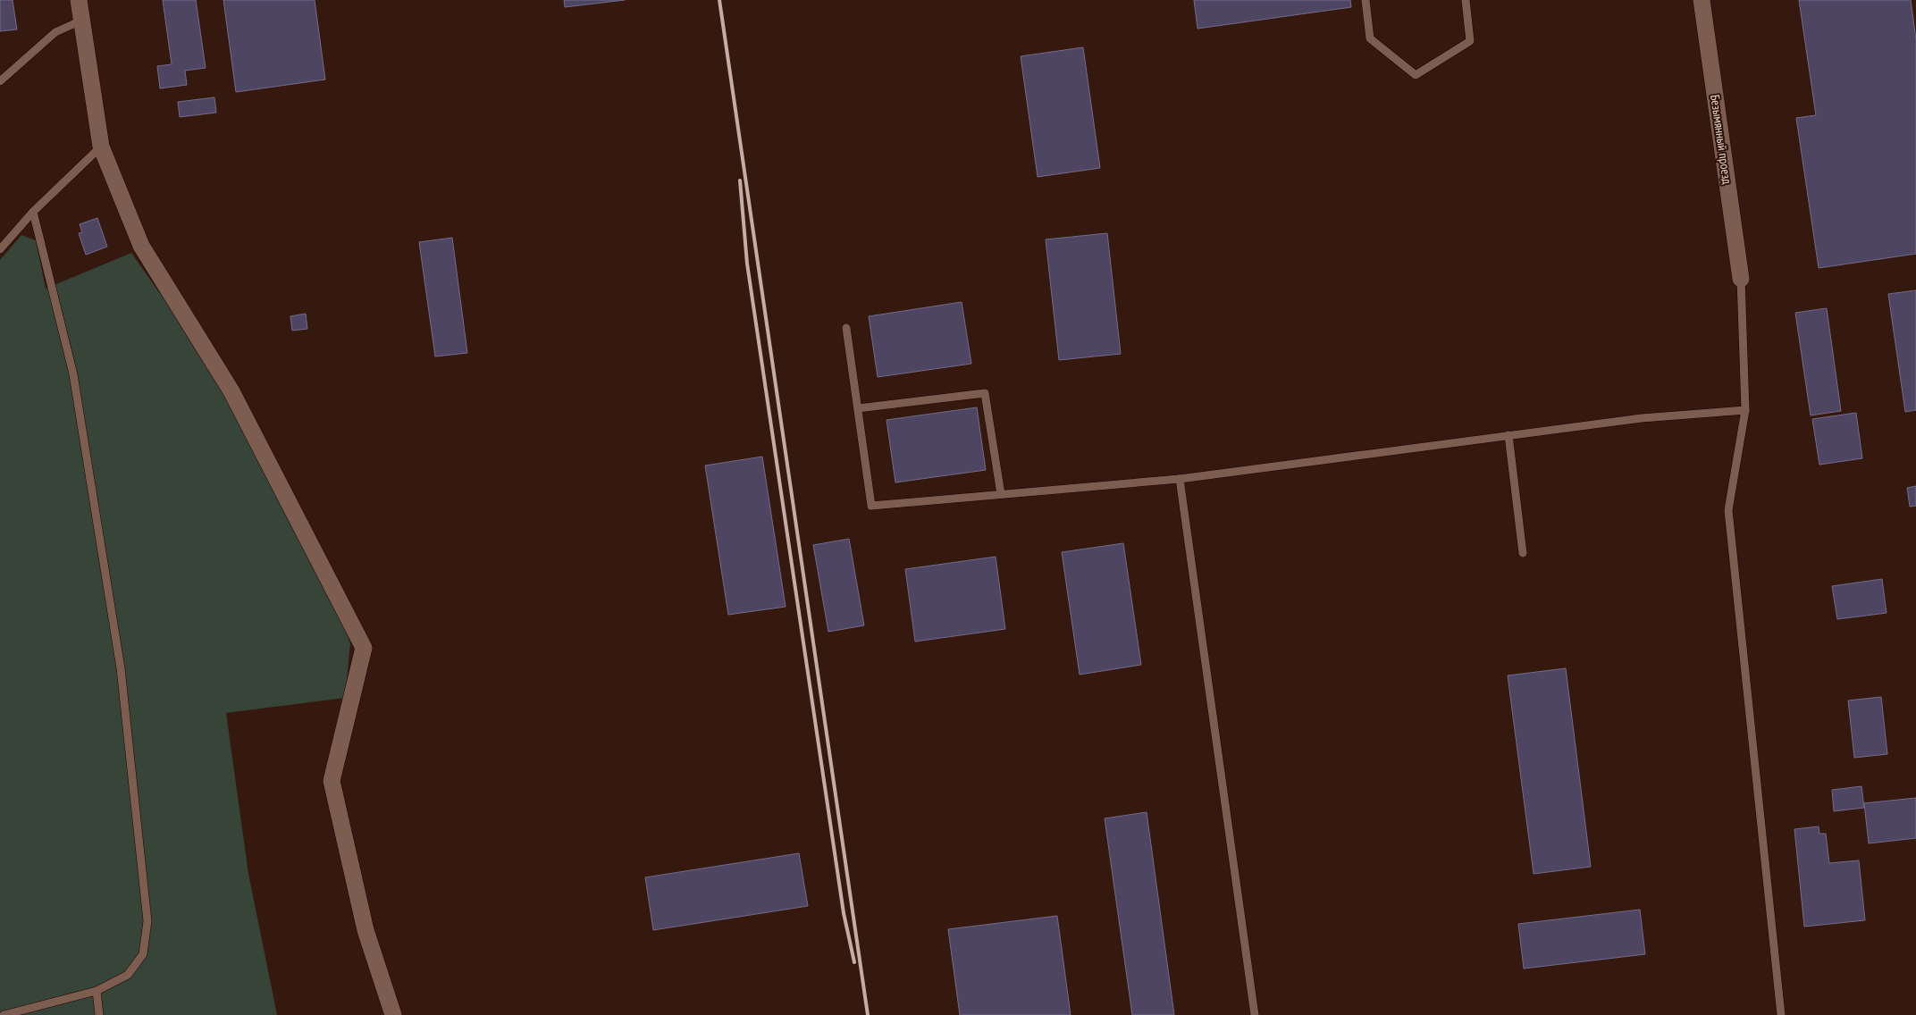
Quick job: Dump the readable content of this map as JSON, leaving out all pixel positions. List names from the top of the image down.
{
  "streets": {
    "street": ["Безымянный проезд"]
  }
}
